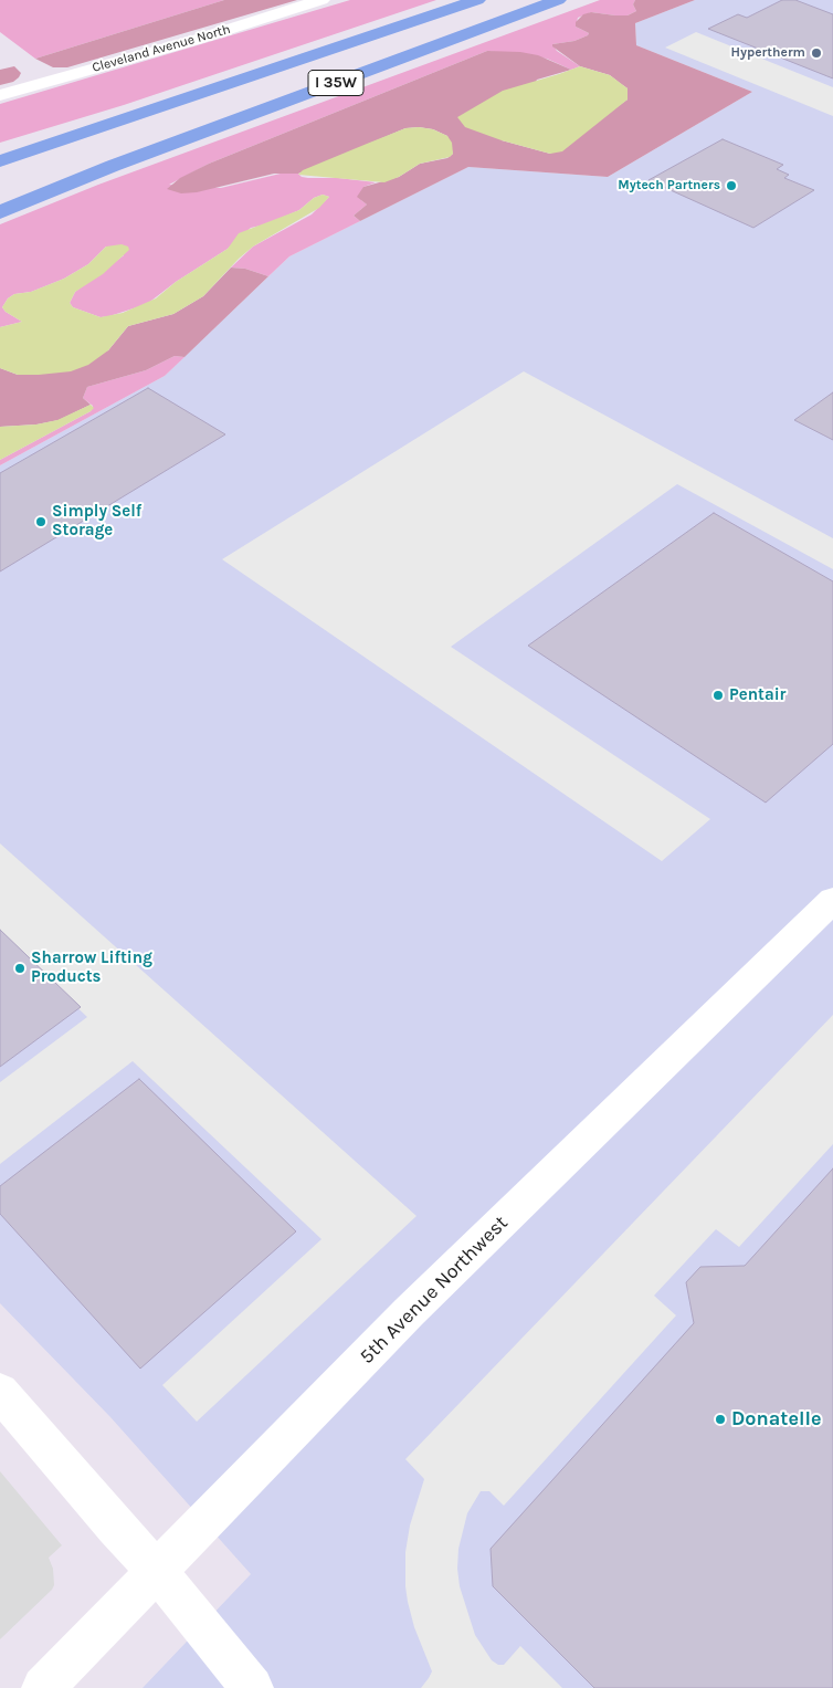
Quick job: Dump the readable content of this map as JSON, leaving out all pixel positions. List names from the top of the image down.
{
  "streets": {
    "highway": ["I 35W"],
    "street": ["Cleveland Avenue North", "5th Avenue Northwest"]
  },
  "places": [
    "Hypertherm",
    "Mytech Partners",
    "Simply Self Storage",
    "Pentair",
    "Sharrow Lifting Products",
    "Donatelle"
  ]
}
